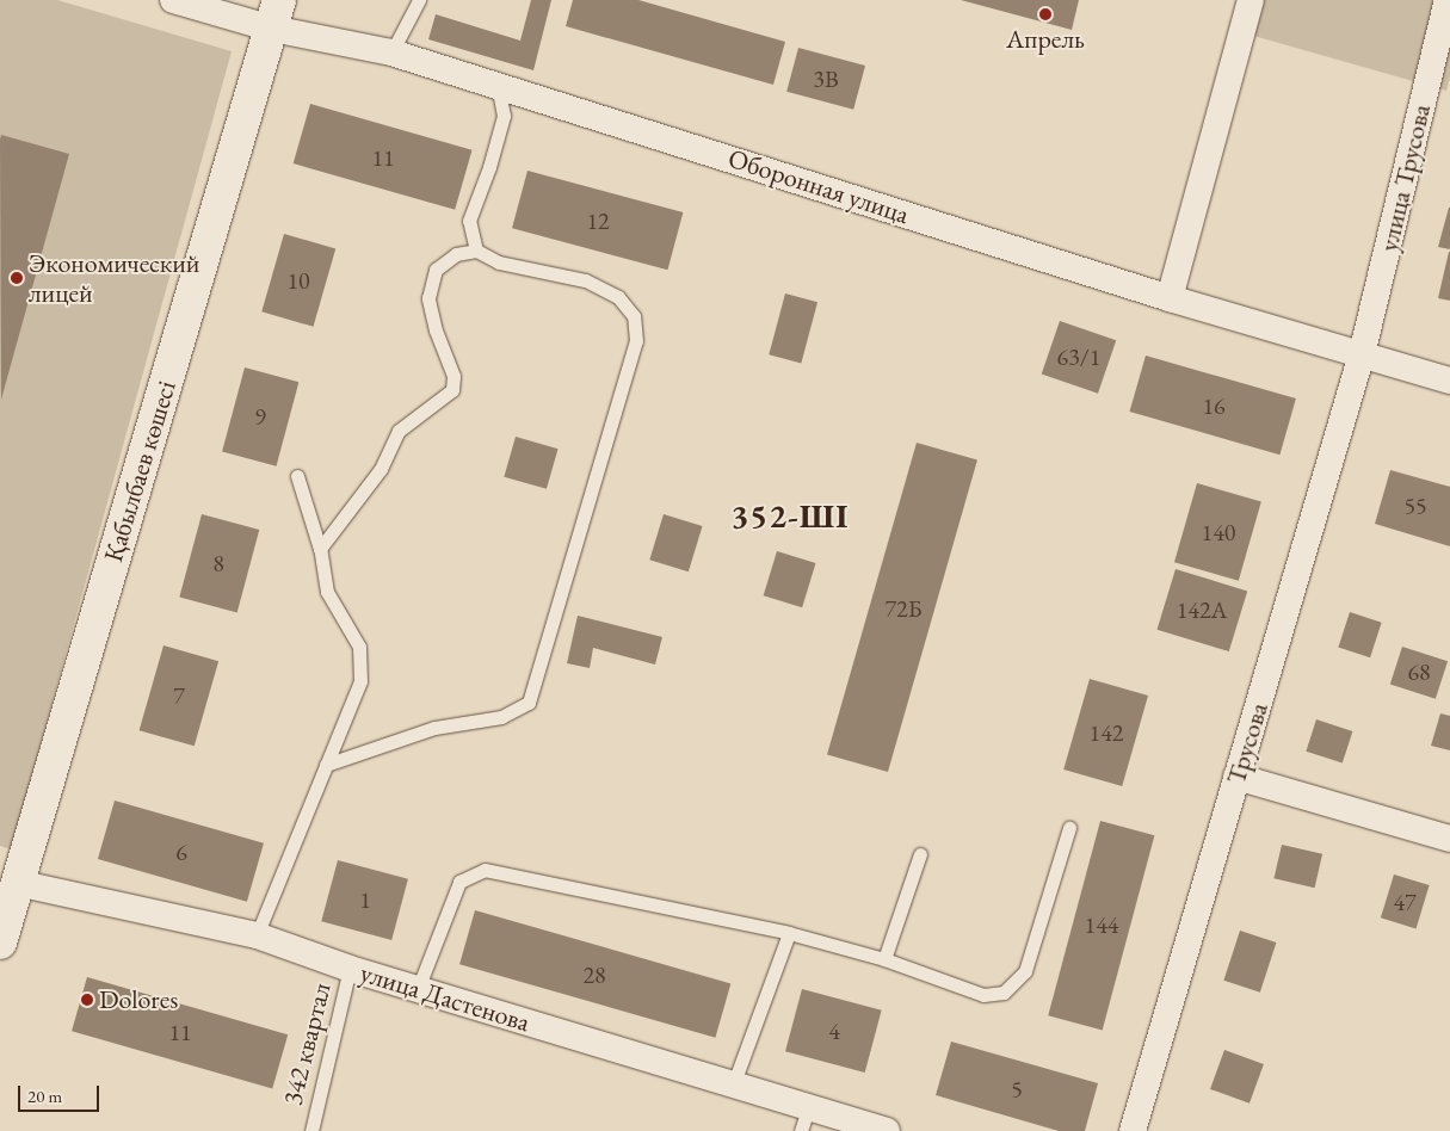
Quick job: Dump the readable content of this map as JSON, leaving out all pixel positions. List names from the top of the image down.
{
  "streets": {
    "main road": ["Қабылбаев көшесі"],
    "street": [
      "улица Трусова",
      "Оборонная улица",
      "Трусова",
      "улица Дастенова"
    ],
    "lane": ["342 квартал"]
  },
  "crossings": [
    ["улица Трусова", "Оборонная улица"],
    ["улица Трусова", "Трусова"],
    ["Оборонная улица", "Қабылбаев көшесі"],
    ["Оборонная улица", "Трусова"],
    ["Қабылбаев көшесі", "улица Дастенова"],
    ["улица Дастенова", "342 квартал"]
  ],
  "districts": ["352-ШІ"],
  "places": ["Апрель", "Экономический лицей", "Dolores"],
  "house_numbers": [
    "3В",
    "11",
    "12",
    "10",
    "63/1",
    "16",
    "9",
    "55",
    "140",
    "8",
    "72Б",
    "142А",
    "68",
    "7",
    "142",
    "6",
    "1",
    "47",
    "144",
    "28",
    "4",
    "11",
    "5"
  ],
  "scale_bar": "20 m"
}
